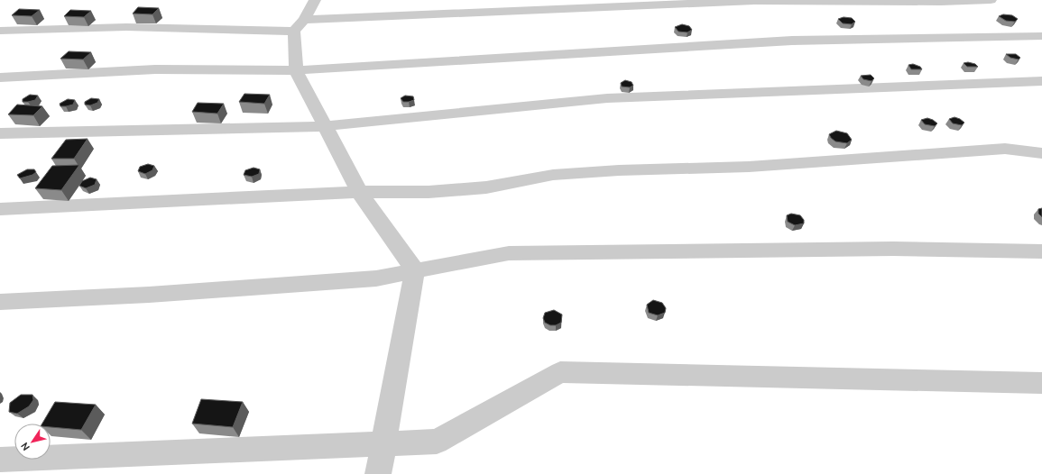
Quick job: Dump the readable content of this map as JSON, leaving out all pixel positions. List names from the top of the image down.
{
  "north": "bottom left"
}
